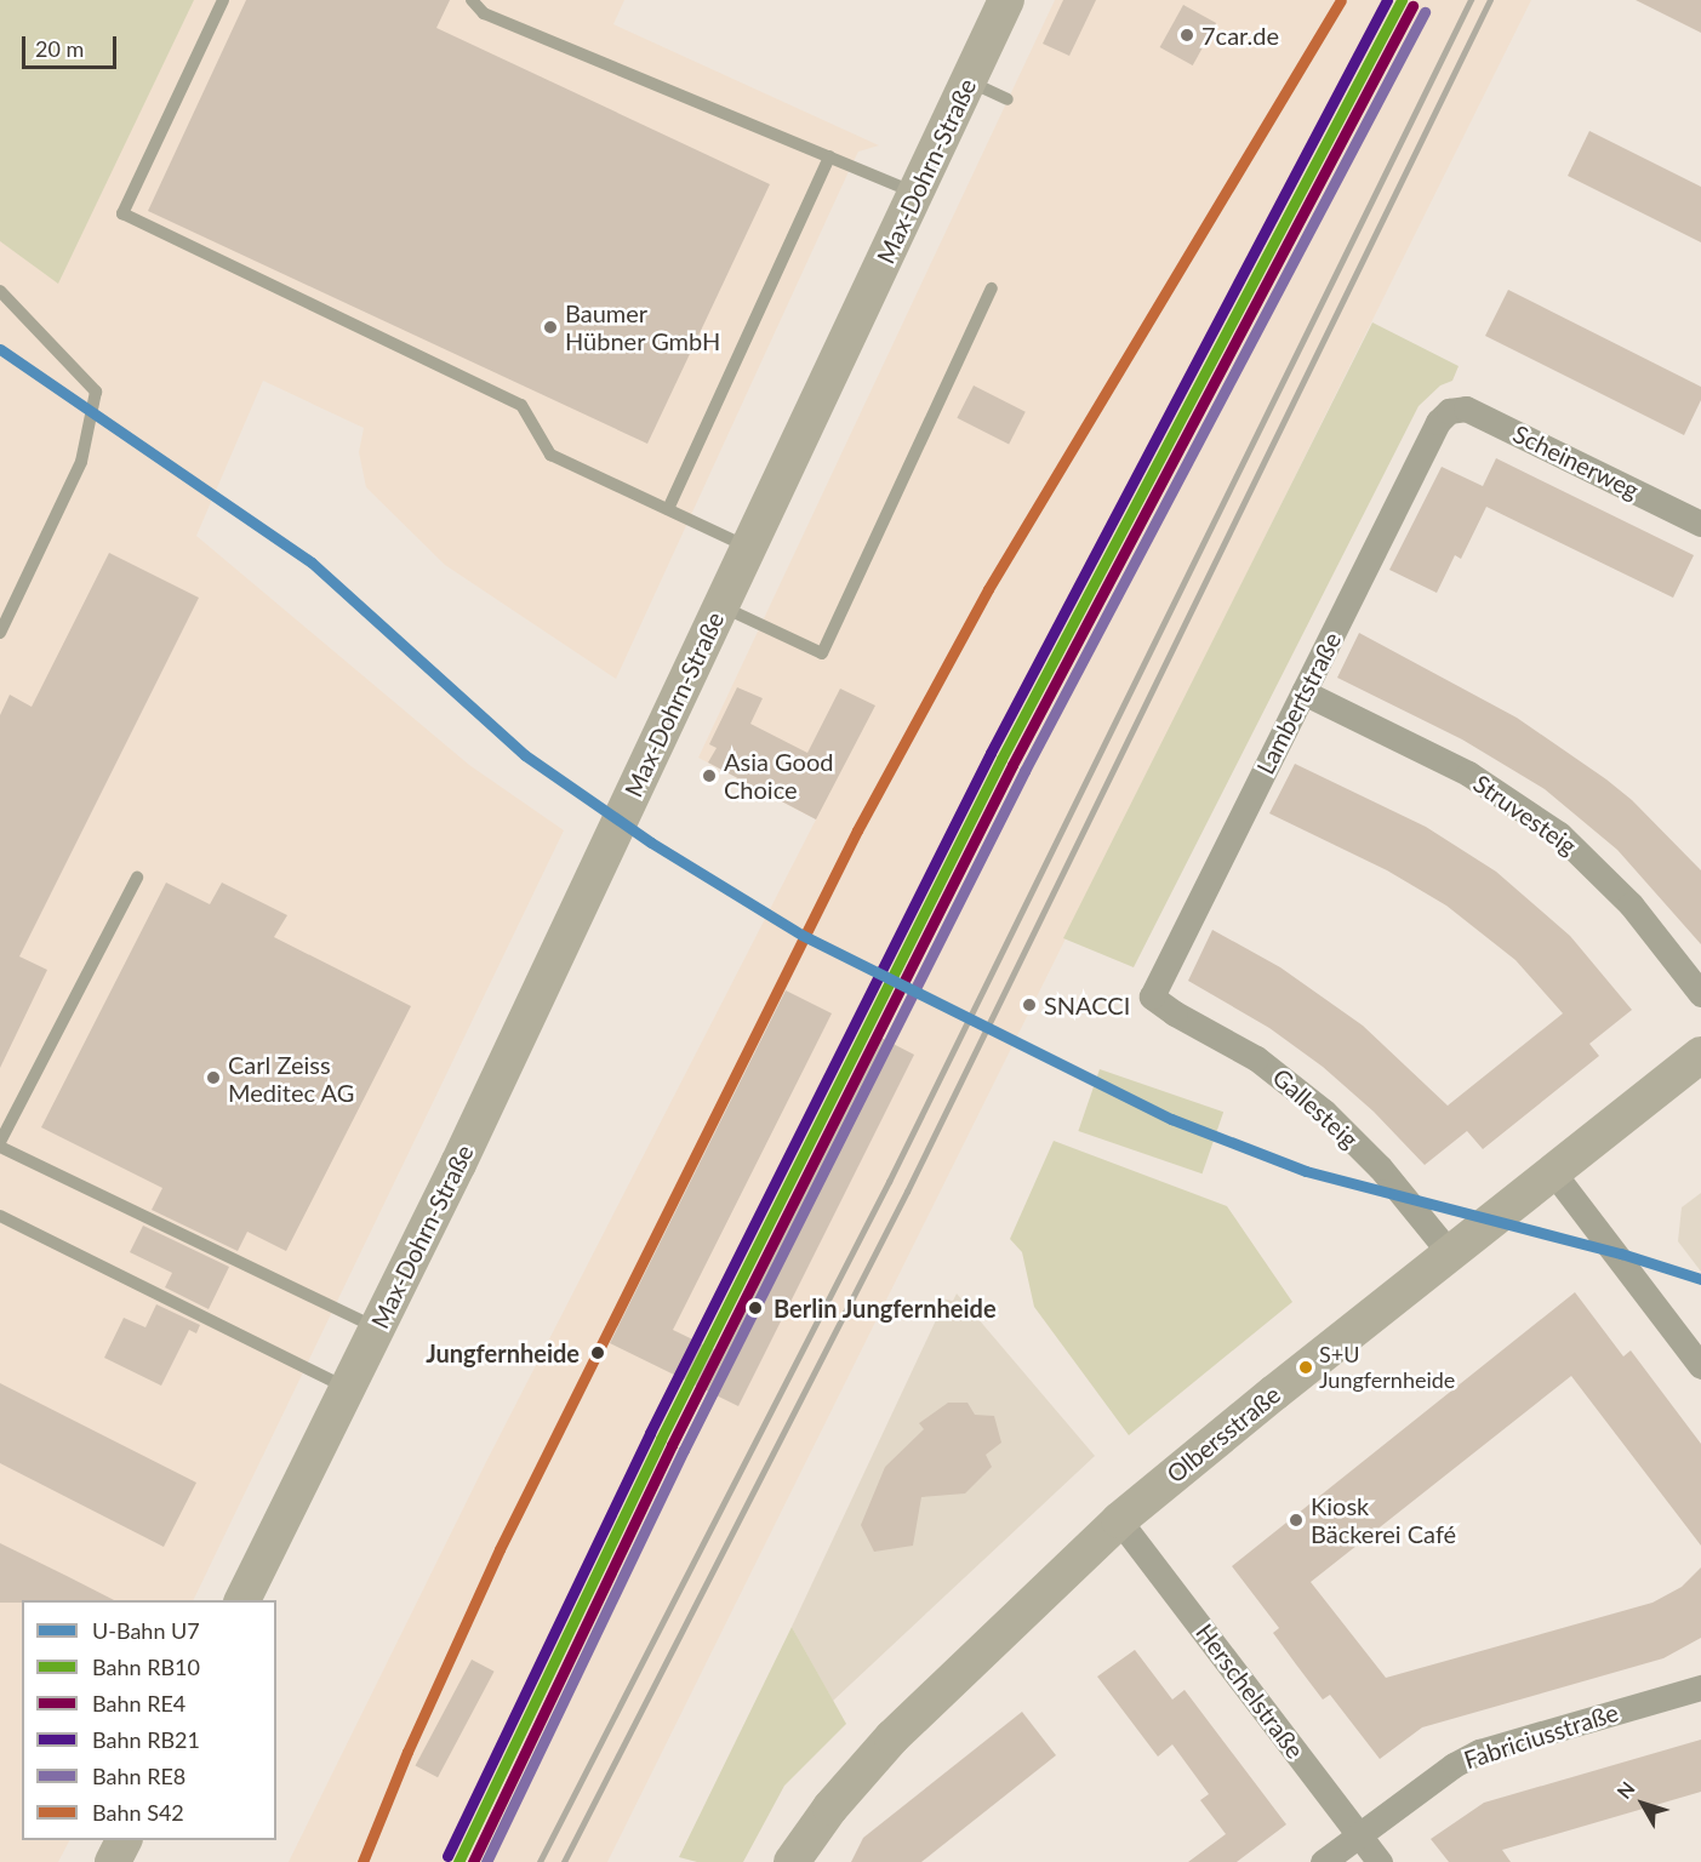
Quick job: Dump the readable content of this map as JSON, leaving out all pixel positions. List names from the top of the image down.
{
  "streets": {
    "main road": ["Max-Dohrn-Straße", "Olbersstraße"],
    "street": [
      "Scheinerweg",
      "Lambertstraße",
      "Struvesteig",
      "Gallesteig",
      "Herschelstraße",
      "Fabriciusstraße"
    ]
  },
  "crossings": [
    ["Scheinerweg", "Lambertstraße"],
    ["Lambertstraße", "Struvesteig"],
    ["Lambertstraße", "Gallesteig"],
    ["Gallesteig", "Olbersstraße"],
    ["Olbersstraße", "Herschelstraße"],
    ["Herschelstraße", "Fabriciusstraße"]
  ],
  "places": [
    "7car.de",
    "Baumer Hübner GmbH",
    "Asia Good Choice",
    "SNACCI",
    "Carl Zeiss Meditec AG",
    "Berlin Jungfernheide",
    "Jungfernheide",
    "S+U Jungfernheide",
    "Kiosk Bäckerei Café"
  ],
  "lines": [
    "rail line RB10",
    "rail line RB21",
    "rail line S42",
    "rail line RE4",
    "rail line RE8",
    "metro line U7"
  ],
  "legend": [
    "U-Bahn U7",
    "Bahn RB10",
    "Bahn RE4",
    "Bahn RB21",
    "Bahn RE8",
    "Bahn S42"
  ],
  "scale_bar": "20 m",
  "north": "top left"
}
